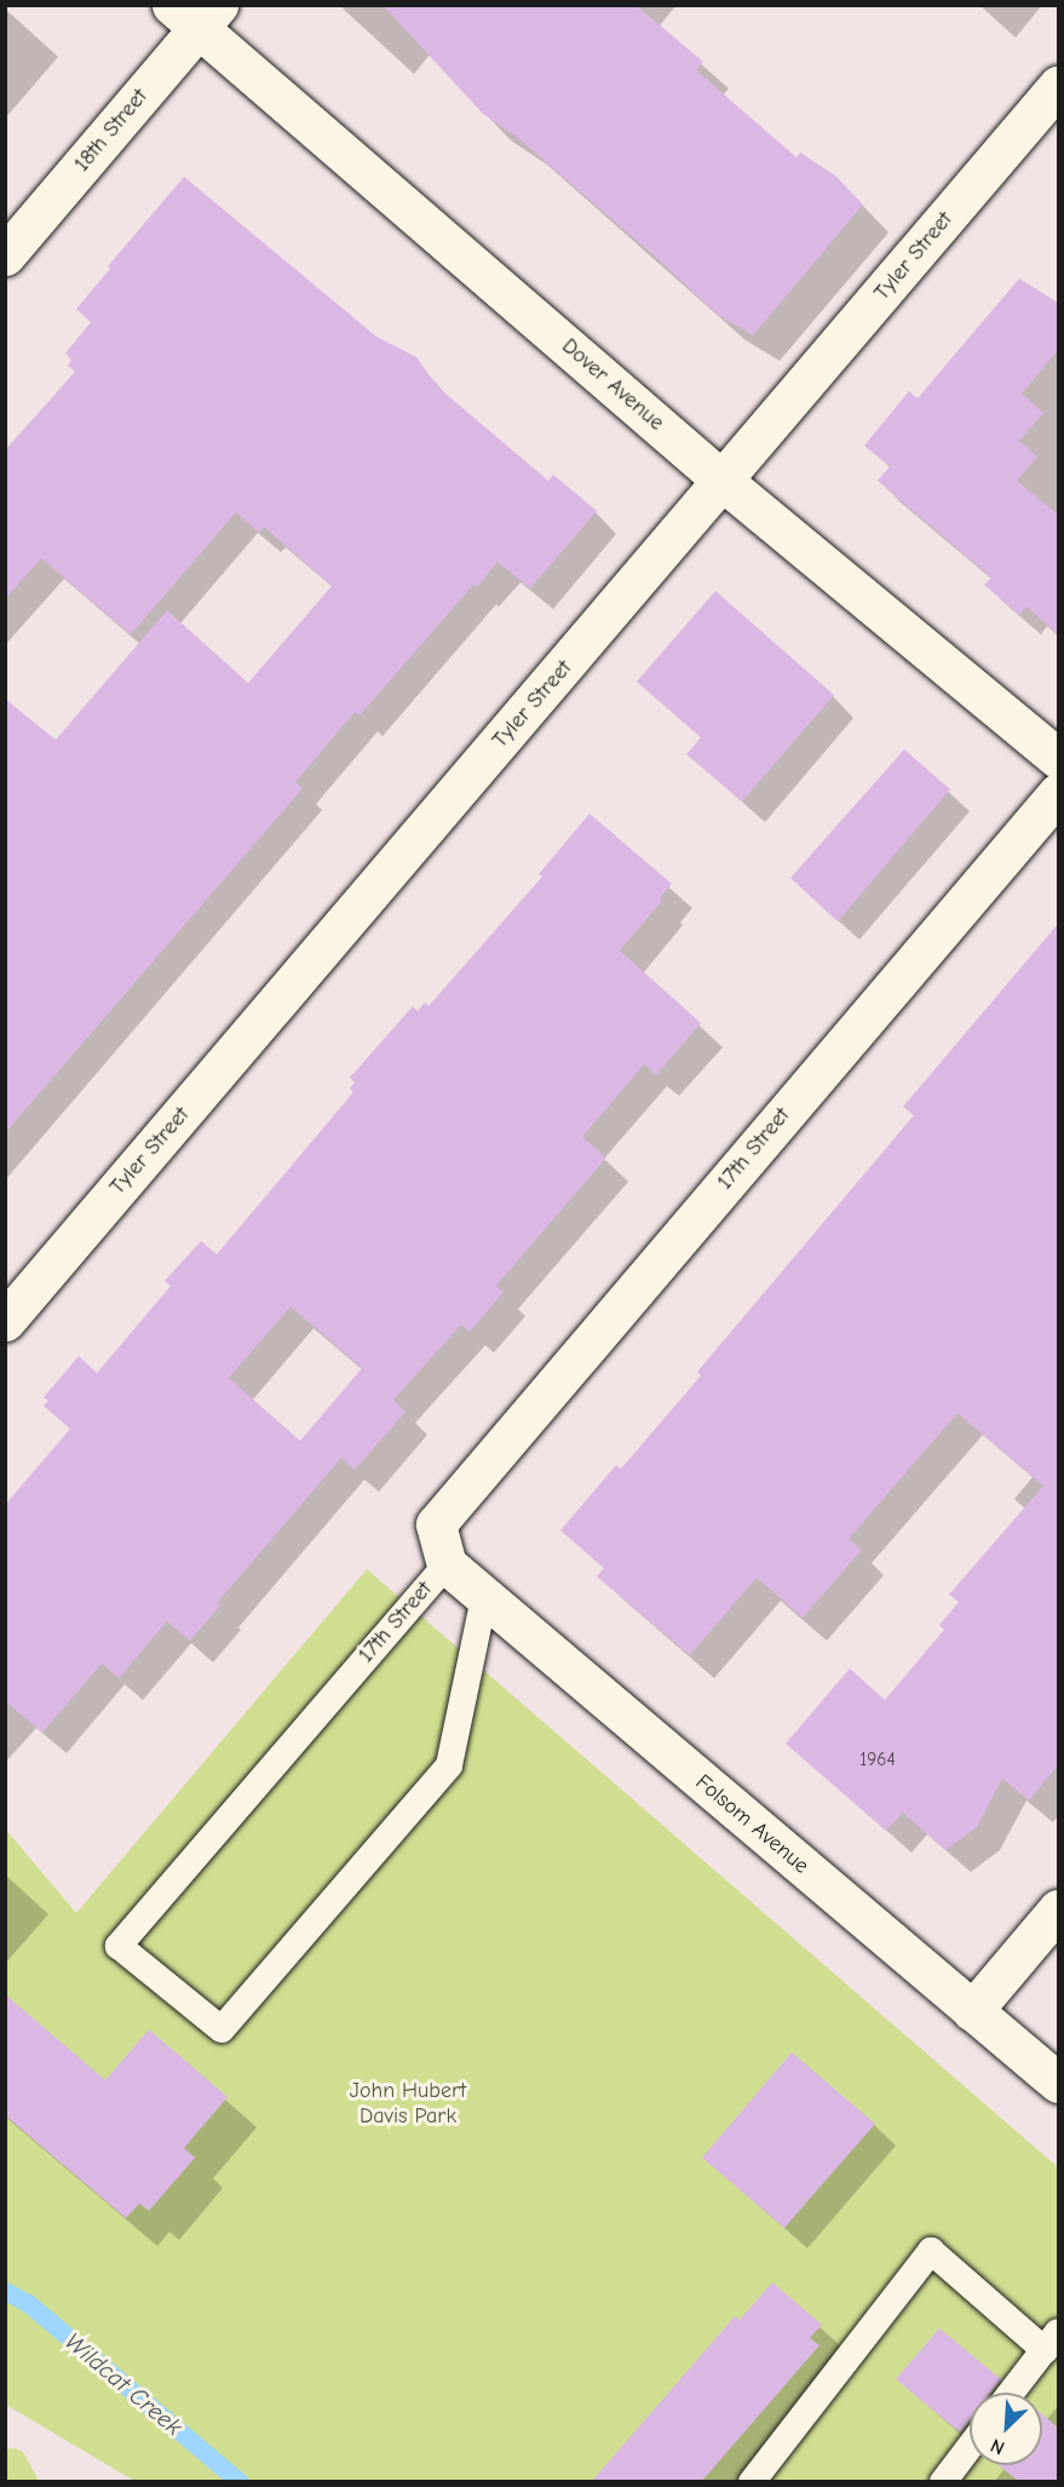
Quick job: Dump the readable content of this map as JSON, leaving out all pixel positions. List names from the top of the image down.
{
  "streets": {
    "street": [
      "18th Street",
      "Tyler Street",
      "Dover Avenue",
      "17th Street",
      "Folsom Avenue"
    ]
  },
  "crossings": [
    ["18th Street", "Dover Avenue"],
    ["Tyler Street", "Dover Avenue"],
    ["17th Street", "Folsom Avenue"]
  ],
  "water": ["Wildcat Creek"],
  "parks": ["John Hubert Davis Park"],
  "house_numbers": ["1964"],
  "north": "bottom left"
}
